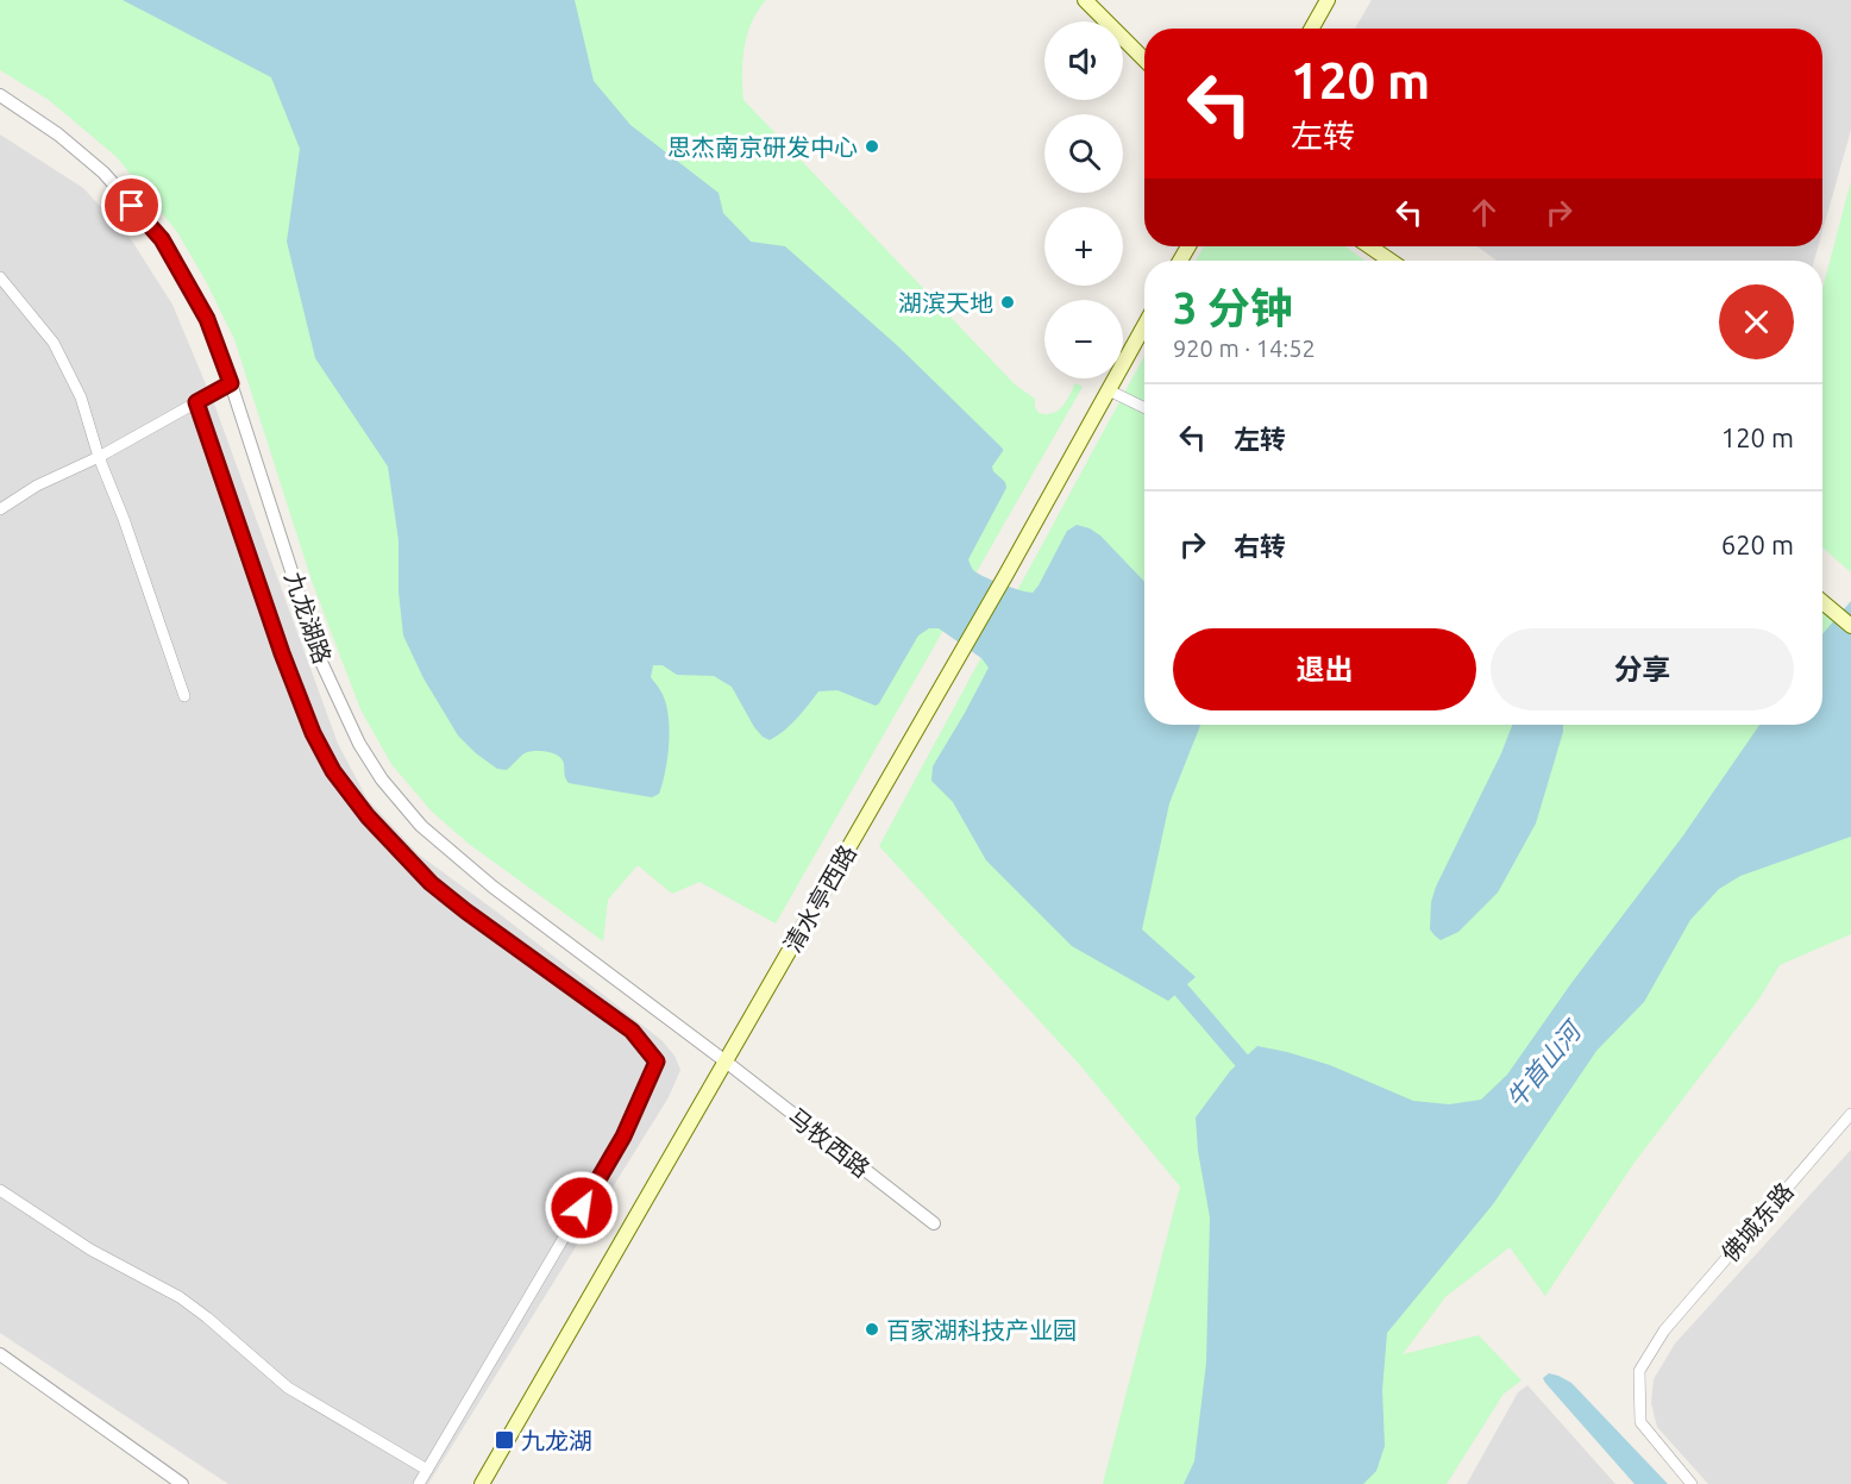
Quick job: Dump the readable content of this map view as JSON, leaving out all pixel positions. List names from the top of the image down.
{
  "streets": {
    "main road": ["清水亭西路"],
    "street": ["九龙湖路", "马牧西路", "佛城东路"]
  },
  "crossings": [
    ["九龙湖路", "清水亭西路"],
    ["九龙湖路", "马牧西路"],
    ["清水亭西路", "马牧西路"]
  ],
  "water": ["牛首山河"],
  "places": {
    "other": ["思杰南京研发中心", "湖滨天地", "百家湖科技产业园"],
    "transit": ["九龙湖"]
  },
  "page": {
    "map_buttons": ["+", "−"],
    "turn": ["120 m", "左转"],
    "heading": ["3 分钟", "920 m · 14:52"],
    "list": [
      {
        "name": "左转",
        "value": "120 m"
      },
      {
        "name": "右转",
        "value": "620 m"
      }
    ],
    "buttons": ["退出", "分享"]
  }
}
